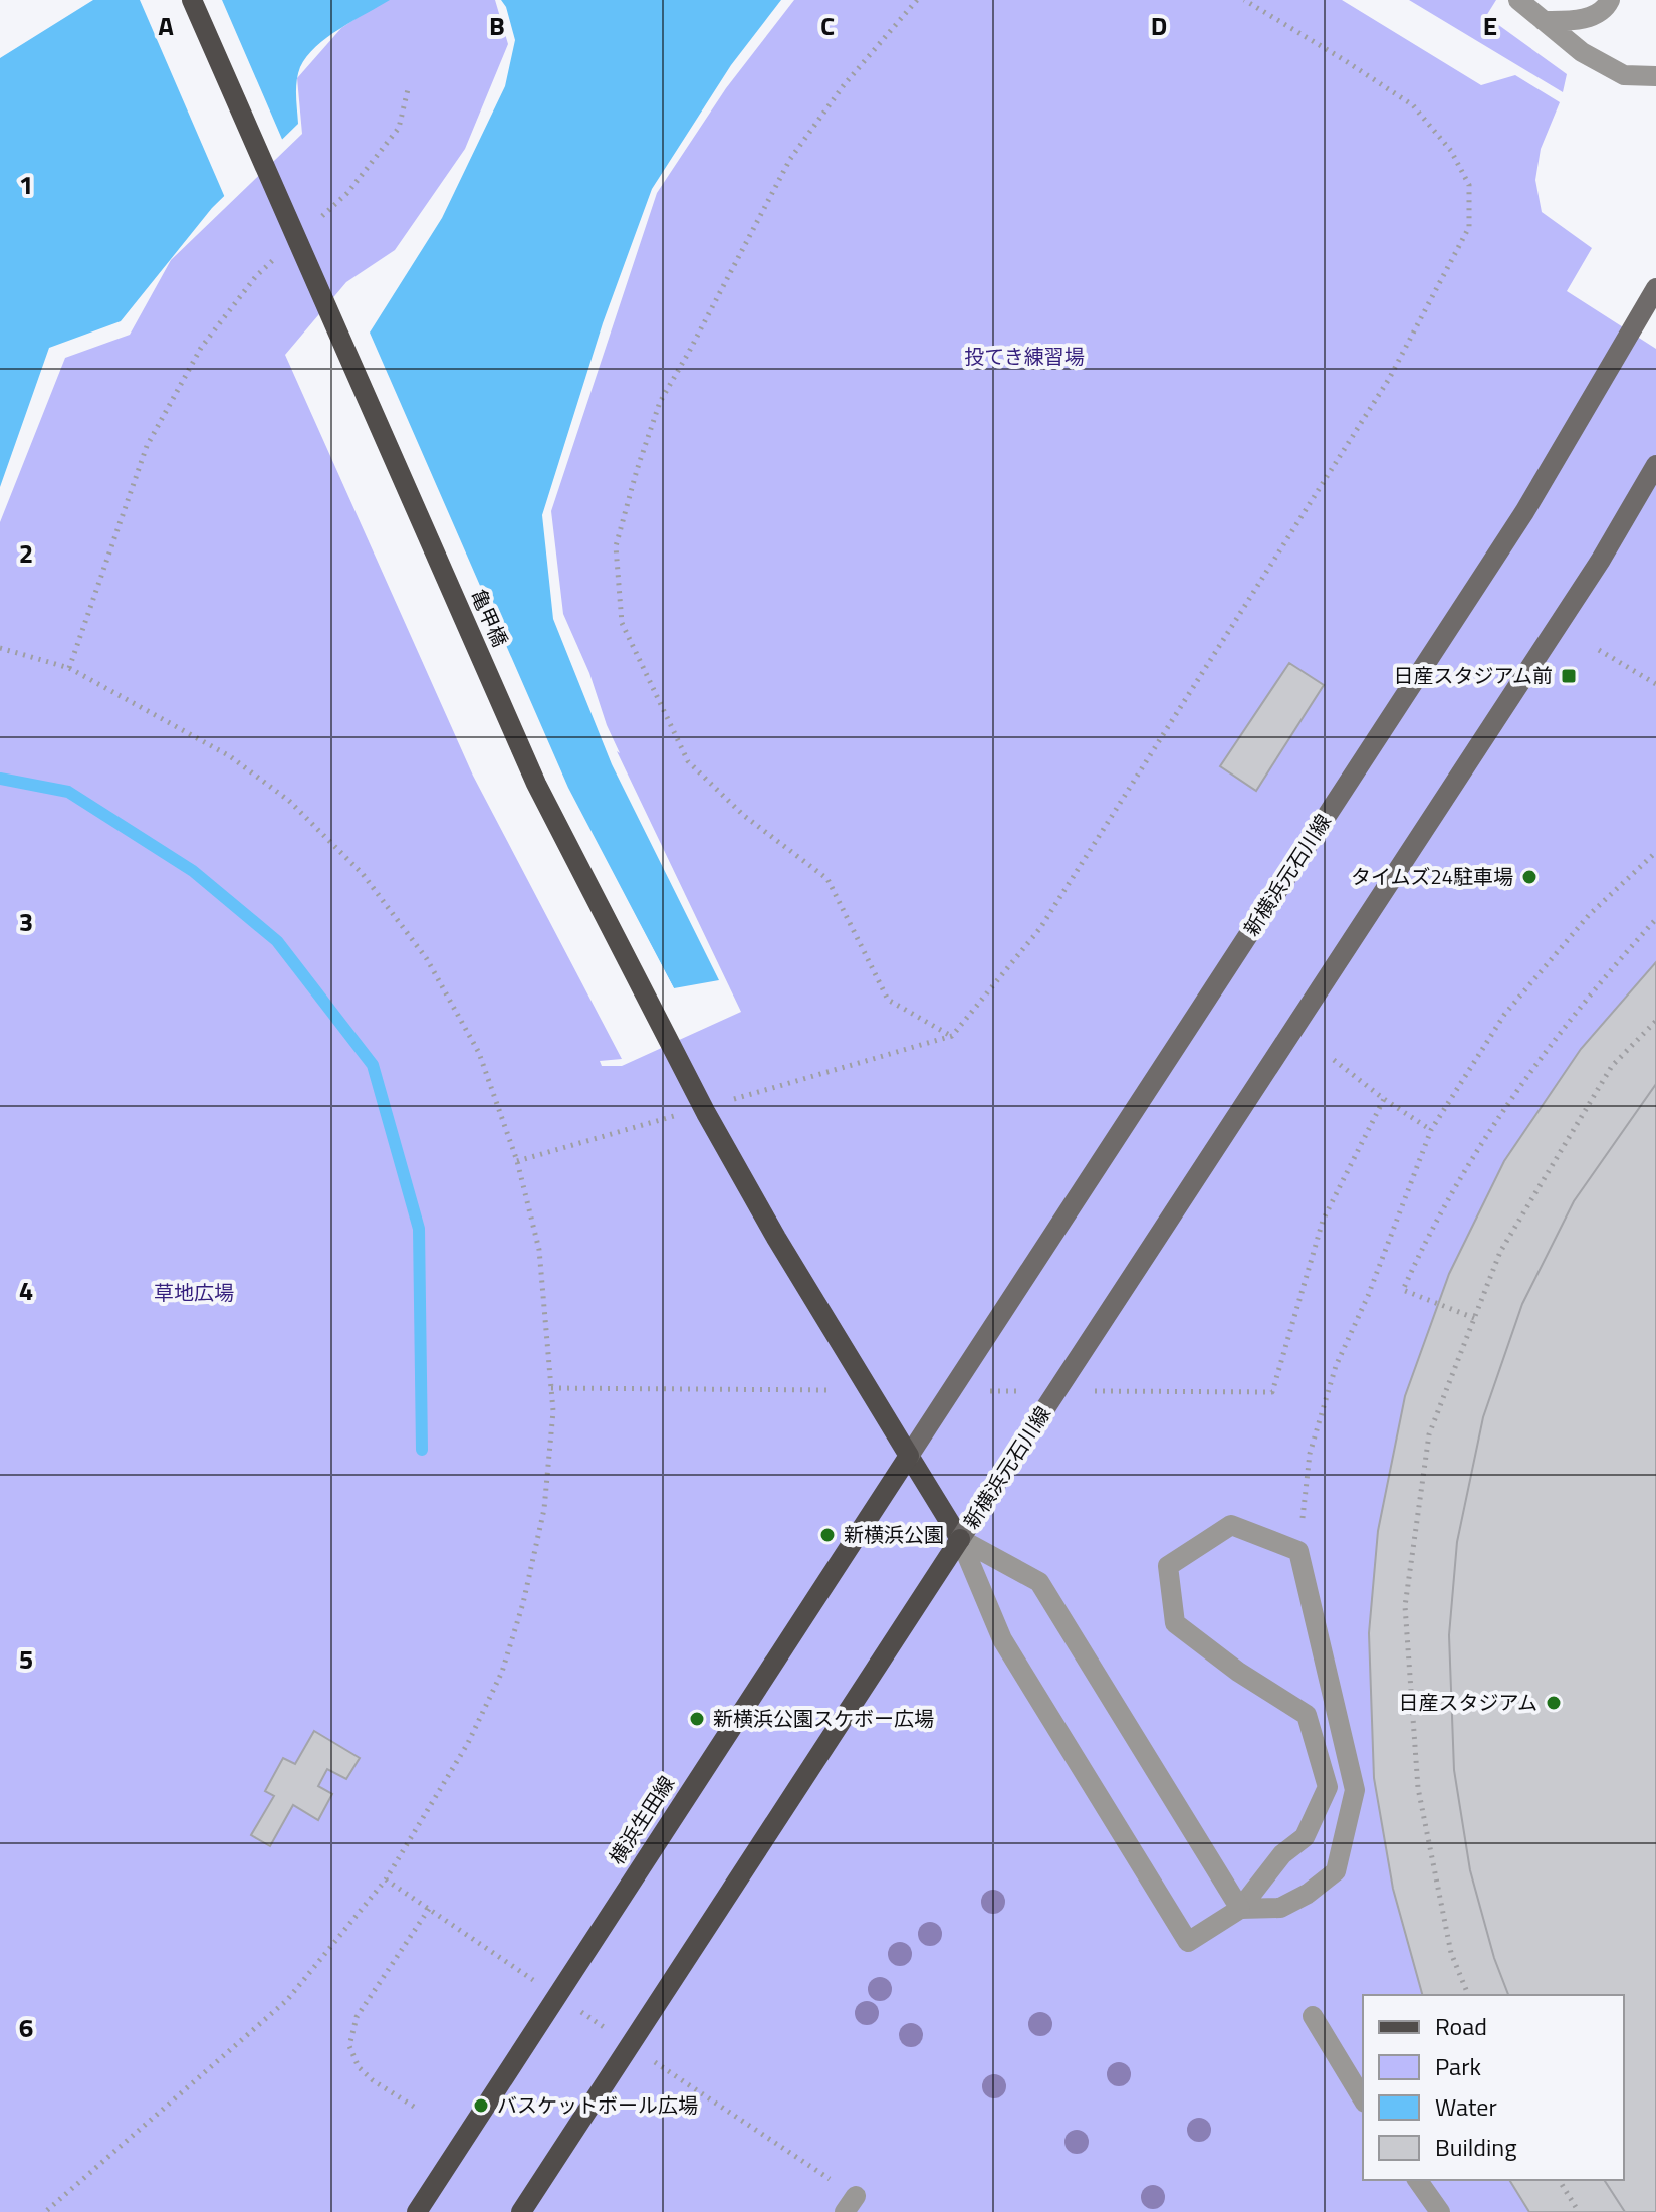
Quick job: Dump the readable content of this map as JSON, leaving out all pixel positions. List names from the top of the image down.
{
  "streets": {
    "main road": ["亀甲橋", "横浜生田線"],
    "street": ["新横浜元石川線"]
  },
  "crossings": [
    ["亀甲橋", "新横浜元石川線"],
    ["亀甲橋", "横浜生田線"],
    ["新横浜元石川線", "横浜生田線"]
  ],
  "parks": ["投てき練習場", "草地広場"],
  "places": {
    "transit": ["日産スタジアム前"],
    "other": [
      "タイムズ24駐車場",
      "新横浜公園",
      "日産スタジアム",
      "新横浜公園スケボー広場",
      "バスケットボール広場"
    ]
  },
  "legend": [
    "Road",
    "Park",
    "Water",
    "Building"
  ],
  "grid": {
    "columns": [
      "A",
      "B",
      "C",
      "D",
      "E"
    ],
    "rows": [
      "1",
      "2",
      "3",
      "4",
      "5",
      "6"
    ]
  }
}
